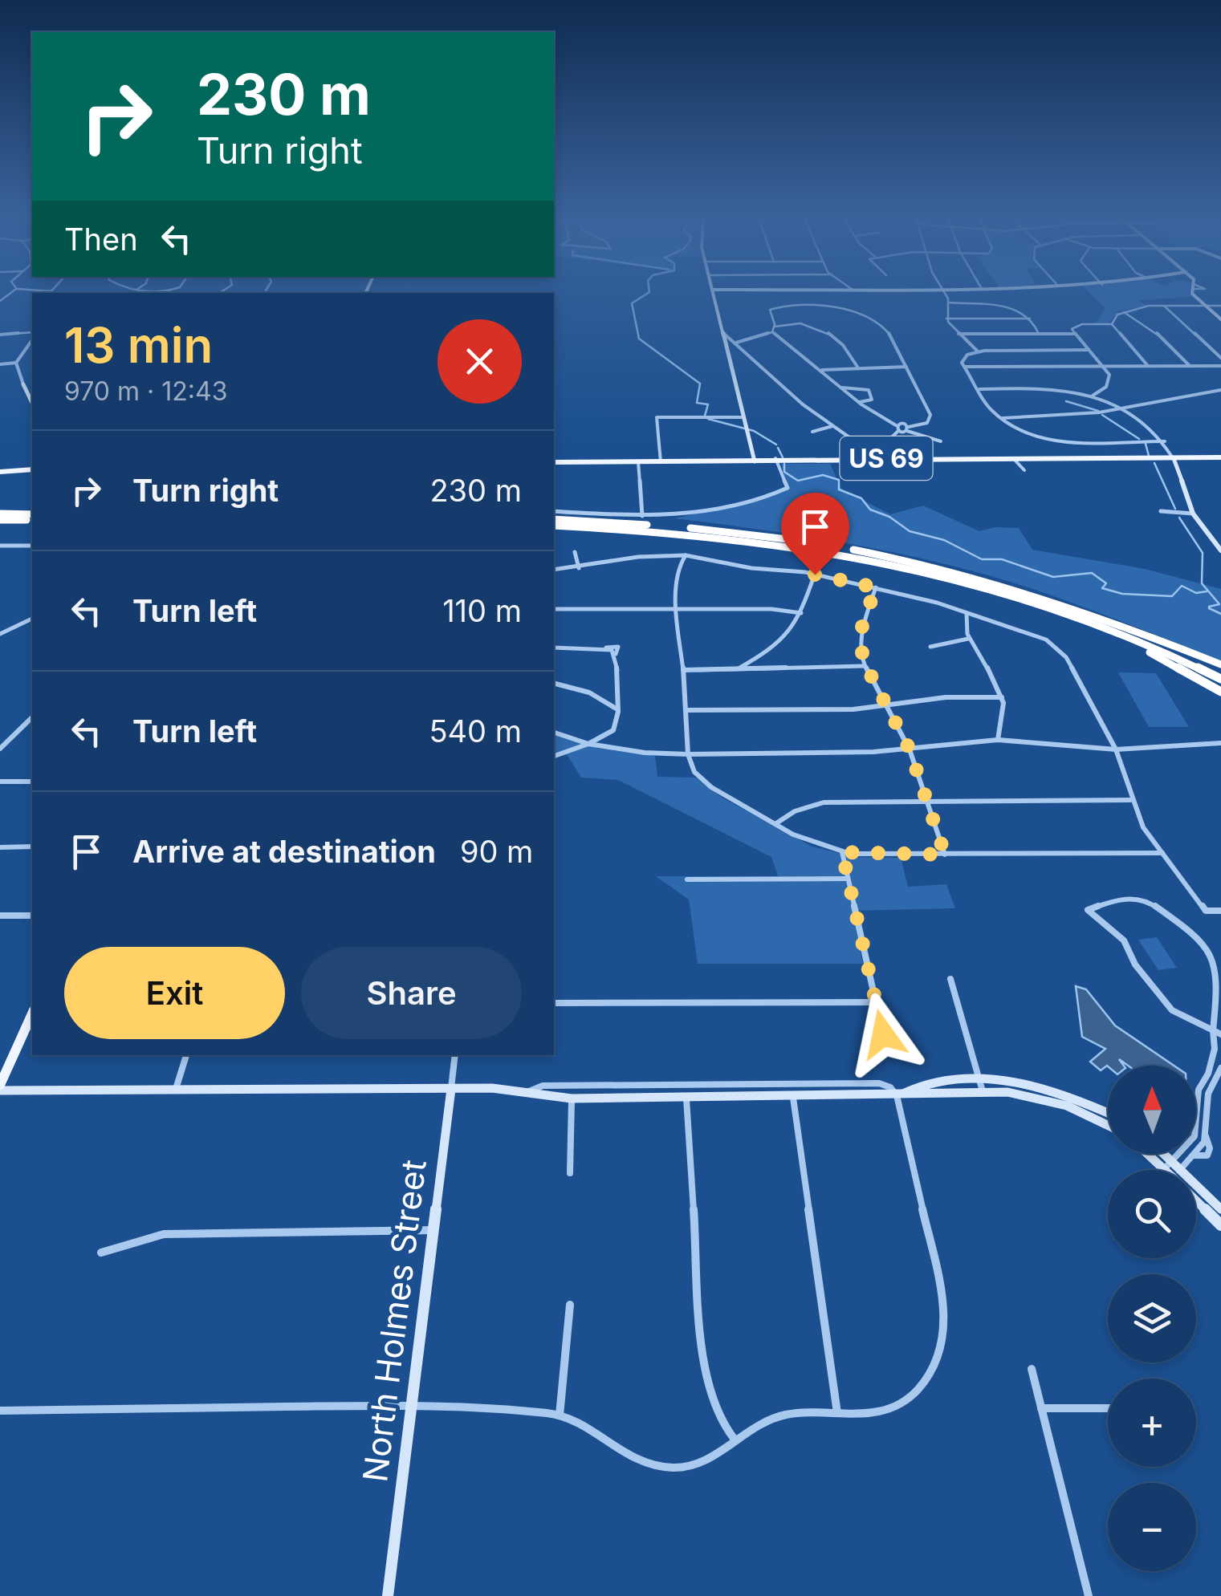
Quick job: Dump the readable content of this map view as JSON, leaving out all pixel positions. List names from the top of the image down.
{
  "streets": {
    "main road": ["US 69"],
    "street": ["North Holmes Street"]
  },
  "north": "top",
  "page": {
    "turn": ["230 m", "Turn right"],
    "then": "Then",
    "heading": ["13 min", "970 m · 12:43"],
    "list": [
      {
        "name": "Turn right",
        "value": "230 m"
      },
      {
        "name": "Turn left",
        "value": "110 m"
      },
      {
        "name": "Turn left",
        "value": "540 m"
      },
      {
        "name": "Arrive at destination",
        "value": "90 m"
      }
    ],
    "buttons": ["Exit", "Share"],
    "map_buttons": ["+", "−"]
  }
}
